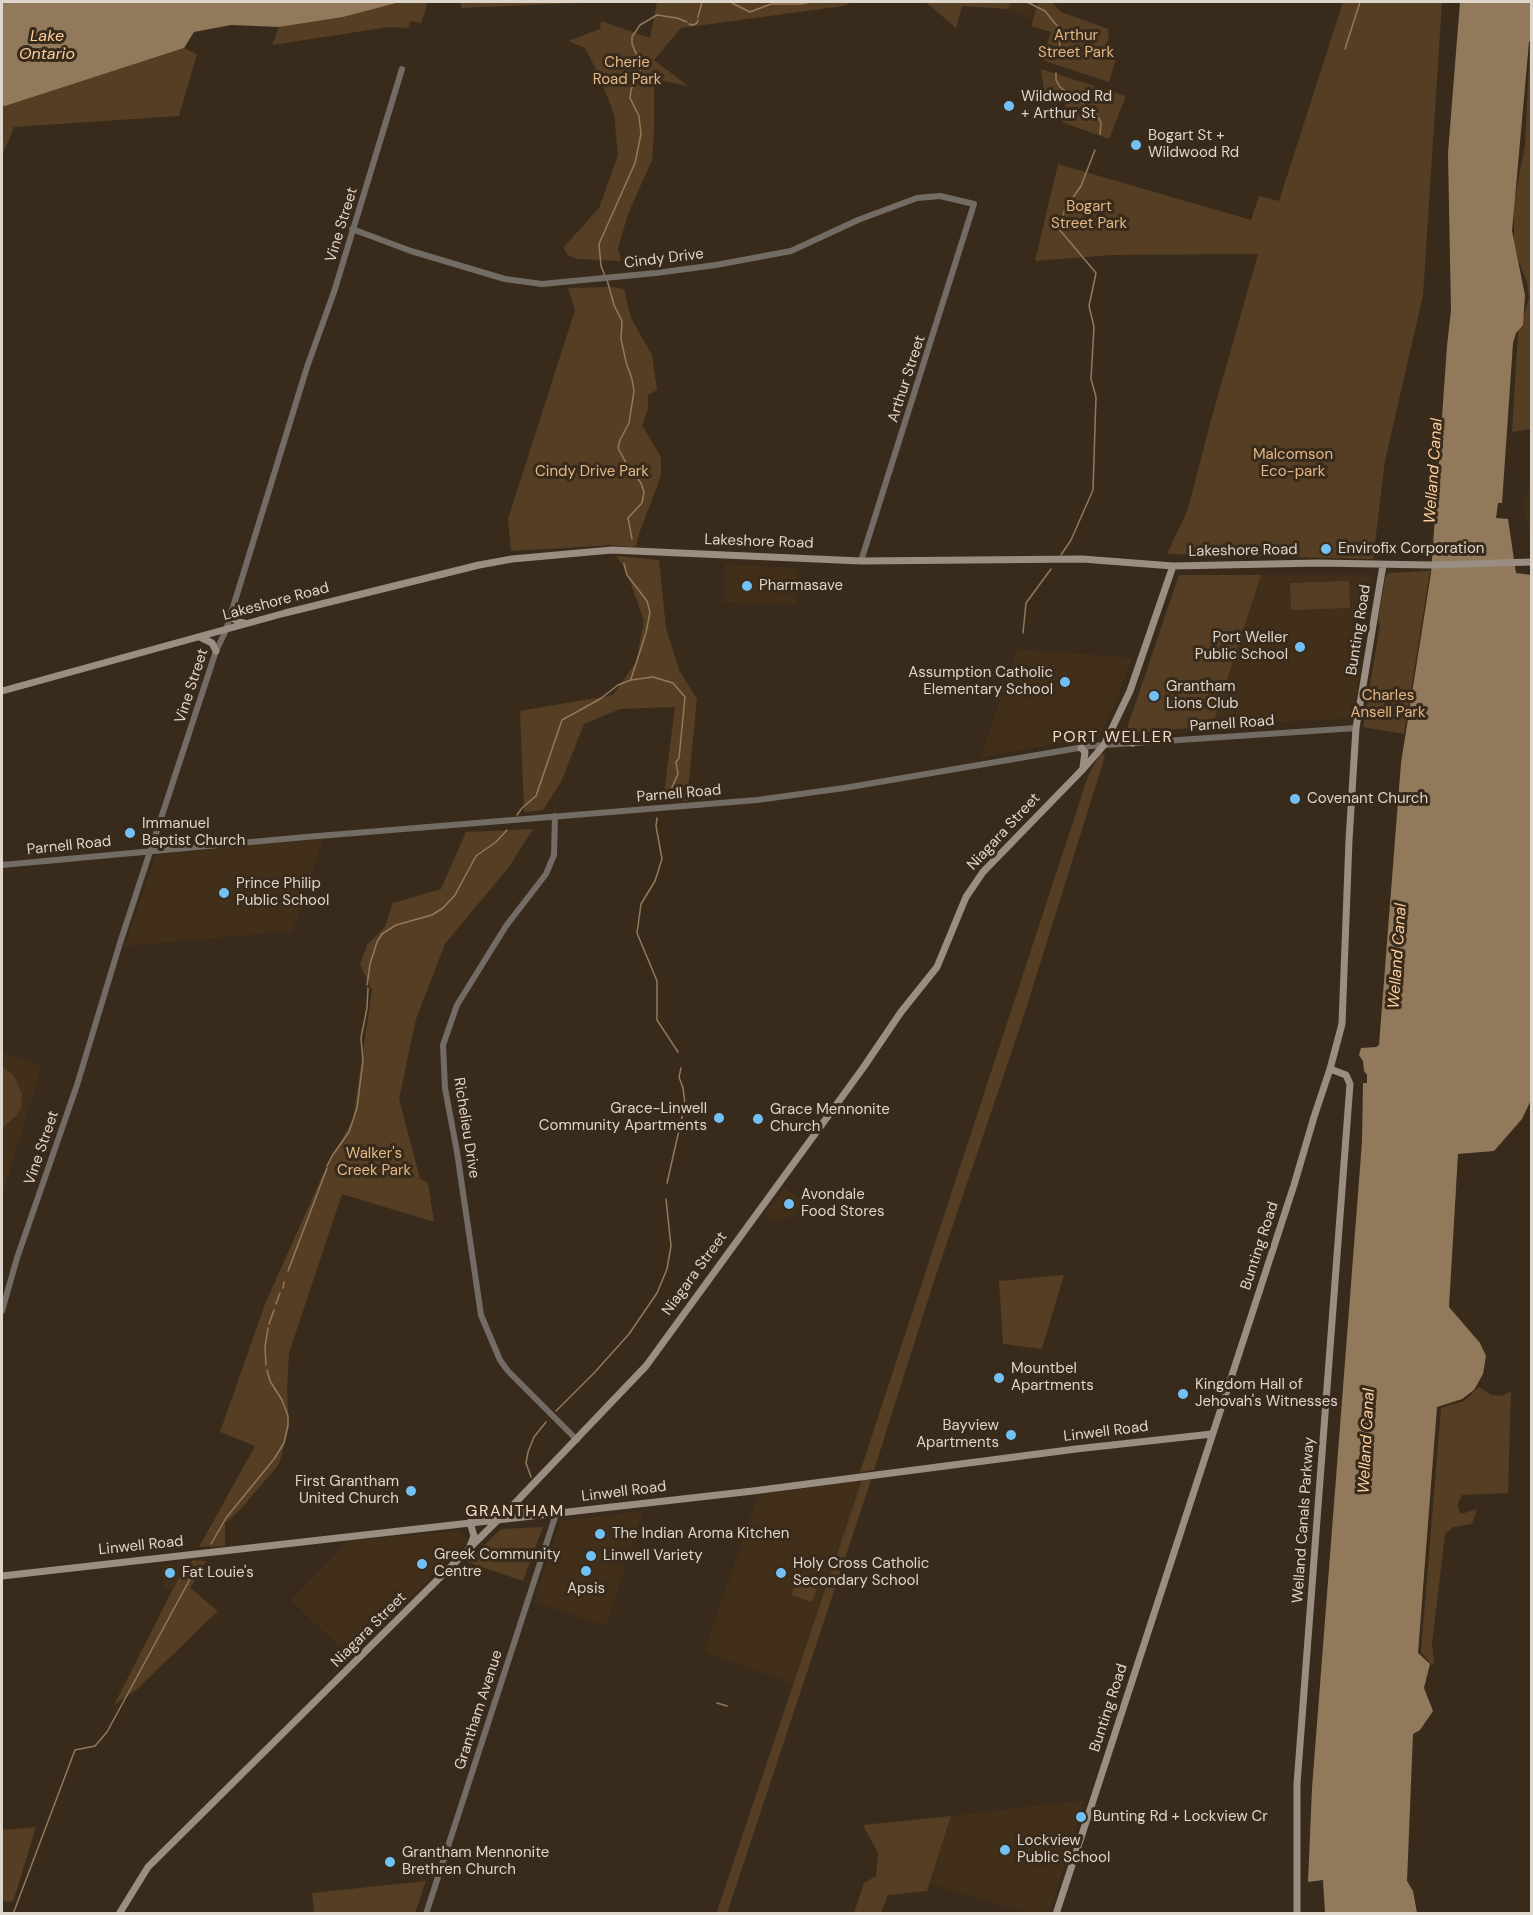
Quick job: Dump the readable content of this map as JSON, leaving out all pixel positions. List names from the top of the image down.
{
  "streets": {
    "main road": [
      "Lakeshore Road",
      "Bunting Road",
      "Niagara Street",
      "Linwell Road",
      "Welland Canals Parkway"
    ],
    "street": [
      "Vine Street",
      "Cindy Drive",
      "Arthur Street",
      "Parnell Road",
      "Richelieu Drive",
      "Grantham Avenue"
    ]
  },
  "crossings": [
    ["Vine Street", "Cindy Drive"],
    ["Vine Street", "Lakeshore Road"],
    ["Vine Street", "Parnell Road"],
    ["Cindy Drive", "Arthur Street"],
    ["Arthur Street", "Lakeshore Road"],
    ["Lakeshore Road", "Bunting Road"],
    ["Lakeshore Road", "Niagara Street"],
    ["Bunting Road", "Parnell Road"],
    ["Bunting Road", "Linwell Road"],
    ["Bunting Road", "Welland Canals Parkway"],
    ["Parnell Road", "Niagara Street"],
    ["Parnell Road", "Richelieu Drive"],
    ["Niagara Street", "Richelieu Drive"],
    ["Niagara Street", "Linwell Road"],
    ["Linwell Road", "Grantham Avenue"]
  ],
  "districts": ["PORT WELLER", "GRANTHAM"],
  "water": ["Lake Ontario", "Welland Canal"],
  "parks": [
    "Arthur Street Park",
    "Cherie Road Park",
    "Bogart Street Park",
    "Malcomson Eco-park",
    "Cindy Drive Park",
    "Charles Ansell Park",
    "Walker's Creek Park"
  ],
  "places": [
    "Wildwood Rd + Arthur St",
    "Bogart St + Wildwood Rd",
    "Envirofix Corporation",
    "Pharmasave",
    "Port Weller Public School",
    "Assumption Catholic Elementary School",
    "Grantham Lions Club",
    "Covenant Church",
    "Immanuel Baptist Church",
    "Prince Philip Public School",
    "Grace-Linwell Community Apartments",
    "Grace Mennonite Church",
    "Avondale Food Stores",
    "Mountbel Apartments",
    "Kingdom Hall of Jehovah's Witnesses",
    "Bayview Apartments",
    "First Grantham United Church",
    "The Indian Aroma Kitchen",
    "Linwell Variety",
    "Greek Community Centre",
    "Apsis",
    "Fat Louie's",
    "Holy Cross Catholic Secondary School",
    "Bunting Rd + Lockview Cr",
    "Lockview Public School",
    "Grantham Mennonite Brethren Church"
  ]
}
